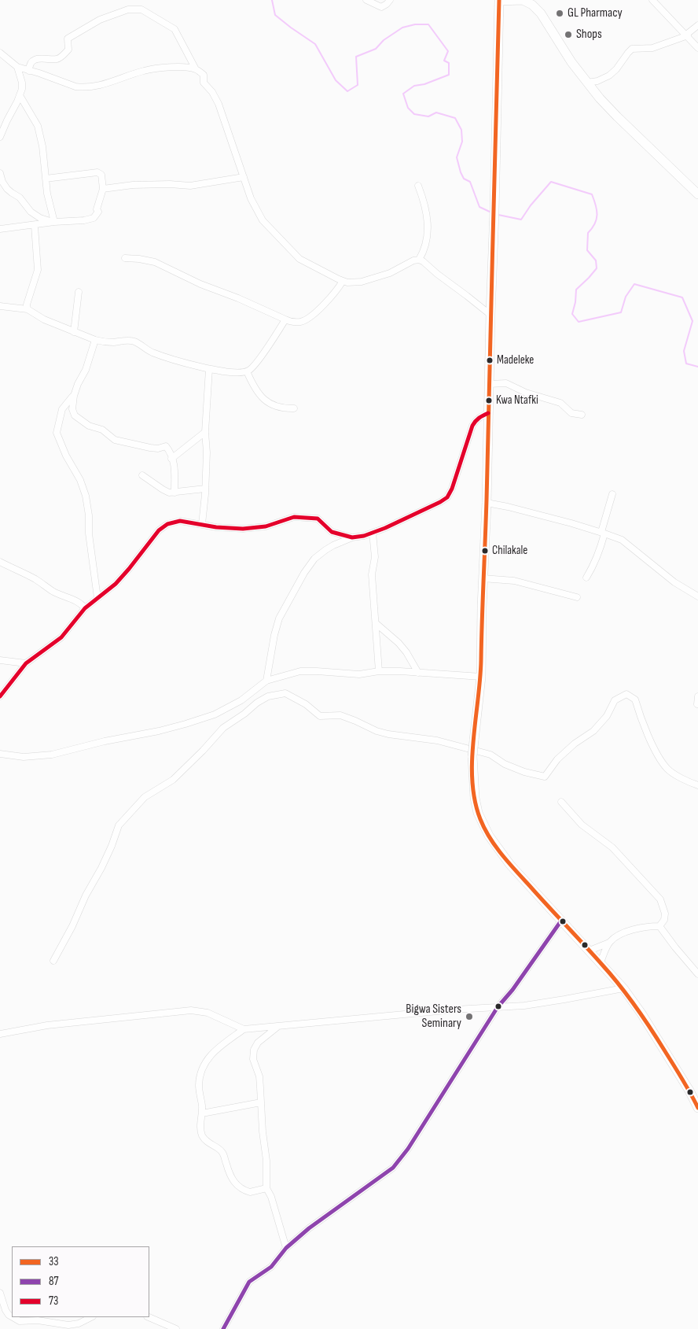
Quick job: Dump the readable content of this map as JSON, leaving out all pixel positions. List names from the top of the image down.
{
  "places": [
    "GL Pharmacy",
    "Shops",
    "Madeleke",
    "Kwa Ntafki",
    "Chilakale",
    "Bigwa Sisters Seminary"
  ],
  "lines": ["transit line 33", "transit line 73", "transit line 87"],
  "legend": ["33", "87", "73"]
}
